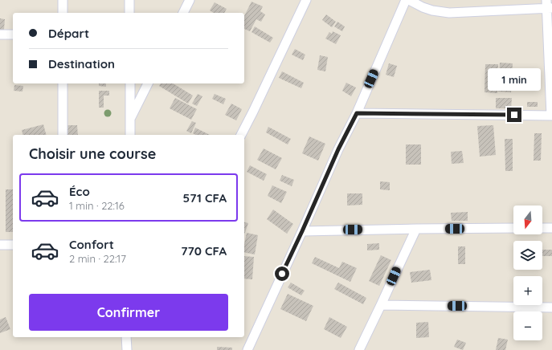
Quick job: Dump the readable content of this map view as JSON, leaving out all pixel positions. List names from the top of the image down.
{
  "north": "bottom",
  "page": {
    "banner": ["Départ", "Destination"],
    "bubble": "1 min",
    "heading": "Choisir une course",
    "list": [
      {
        "name": "Éco",
        "note": "1 min · 22:16",
        "value": "571 CFA"
      },
      {
        "name": "Confort",
        "note": "2 min · 22:17",
        "value": "770 CFA"
      }
    ],
    "map_buttons": ["+", "−"],
    "buttons": "Confirmer"
  }
}
